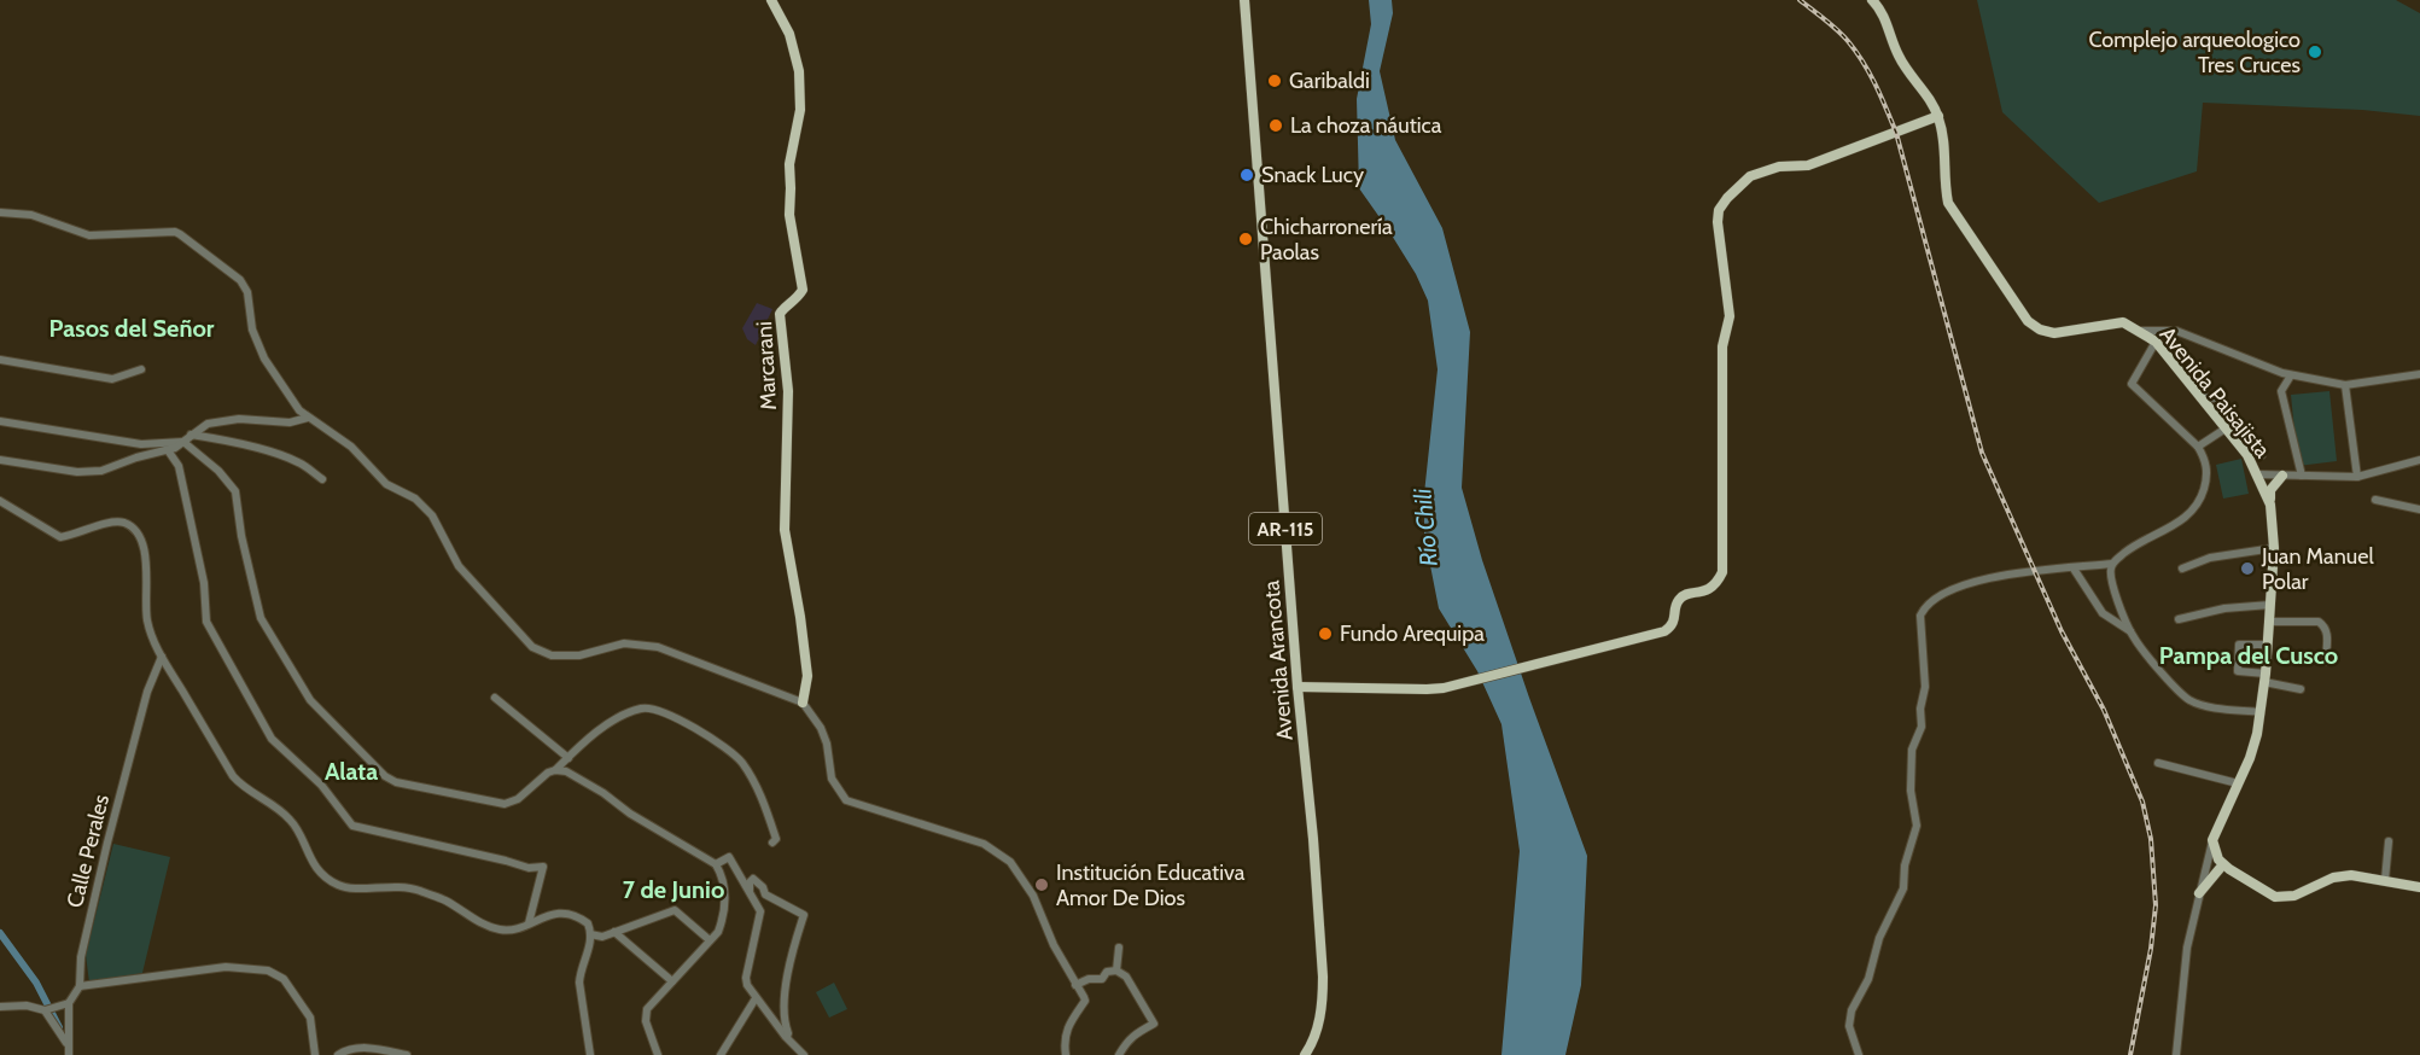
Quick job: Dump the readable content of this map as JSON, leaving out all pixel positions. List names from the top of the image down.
{
  "streets": {
    "main road": [
      "Marcarani",
      "Avenida Paisajista",
      "AR-115",
      "Avenida Arancota"
    ],
    "street": ["Calle Perales"]
  },
  "districts": [
    "Pasos del Señor",
    "Pampa del Cusco",
    "Alata",
    "7 de Junio"
  ],
  "water": ["Río Chili"],
  "places": [
    "Complejo arqueologico Tres Cruces",
    "Garibaldi",
    "La choza náutica",
    "Snack Lucy",
    "Chicharronería Paolas",
    "Juan Manuel Polar",
    "Fundo Arequipa",
    "Institución Educativa Amor De Dios"
  ]
}
